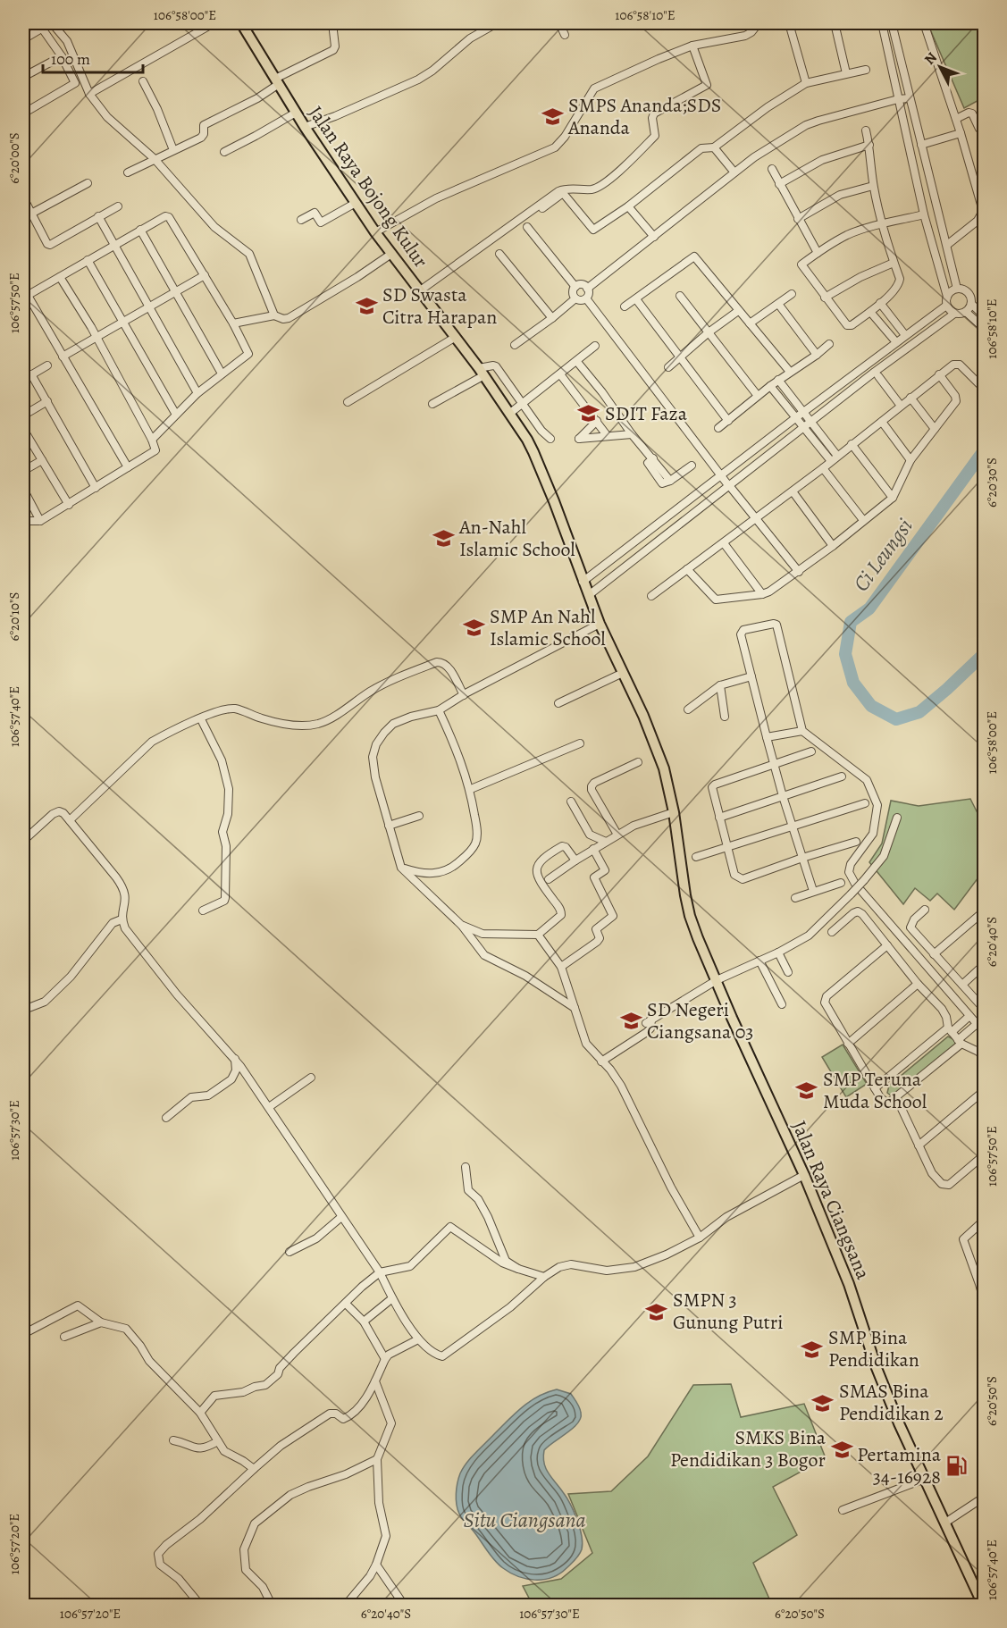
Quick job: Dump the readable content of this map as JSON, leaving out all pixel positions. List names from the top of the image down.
{
  "streets": {
    "main road": ["Jalan Raya Bojong Kulur", "Jalan Raya Ciangsana"]
  },
  "crossings": [
    ["Jalan Raya Bojong Kulur", "Jalan Raya Ciangsana"]
  ],
  "water": ["Ci Leungsi", "Situ Ciangsana"],
  "places": {
    "school or university": [
      "SMPS Ananda;SDS Ananda",
      "SD Swasta Citra Harapan",
      "SDIT Faza",
      "An-Nahl Islamic School",
      "SMP An Nahl Islamic School",
      "SD Negeri Ciangsana 03",
      "SMP Teruna Muda School",
      "SMPN 3 Gunung Putri",
      "SMP Bina Pendidikan",
      "SMAS Bina Pendidikan 2",
      "SMKS Bina Pendidikan 3 Bogor"
    ],
    "fuel station": ["Pertamina 34-16928"]
  },
  "scale_bar": "100 m",
  "north": "top left",
  "coordinates": [
    "106°58'00\"E",
    "106°58'10\"E",
    "6°20'00\"S",
    "106°57'50\"E",
    "6°20'30\"S",
    "6°20'10\"S",
    "106°57'40\"E",
    "6°20'40\"S",
    "106°57'30\"E",
    "6°20'50\"S",
    "106°57'20\"E"
  ]
}
